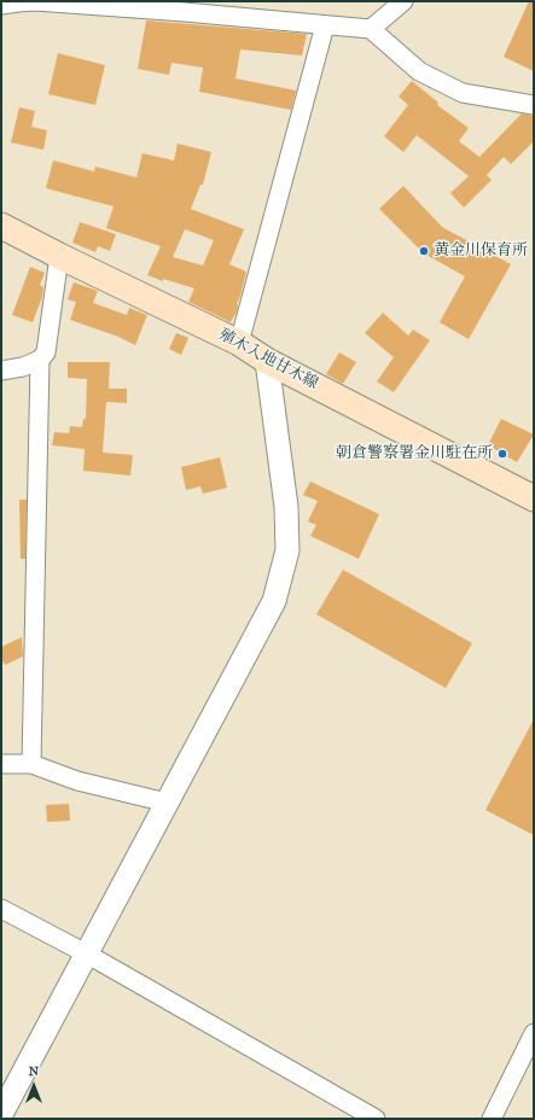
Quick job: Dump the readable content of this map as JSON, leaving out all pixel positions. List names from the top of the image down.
{
  "streets": {
    "main road": ["殖木入地甘木線"]
  },
  "places": ["黄金川保育所", "朝倉警察署金川駐在所"],
  "north": "top"
}
